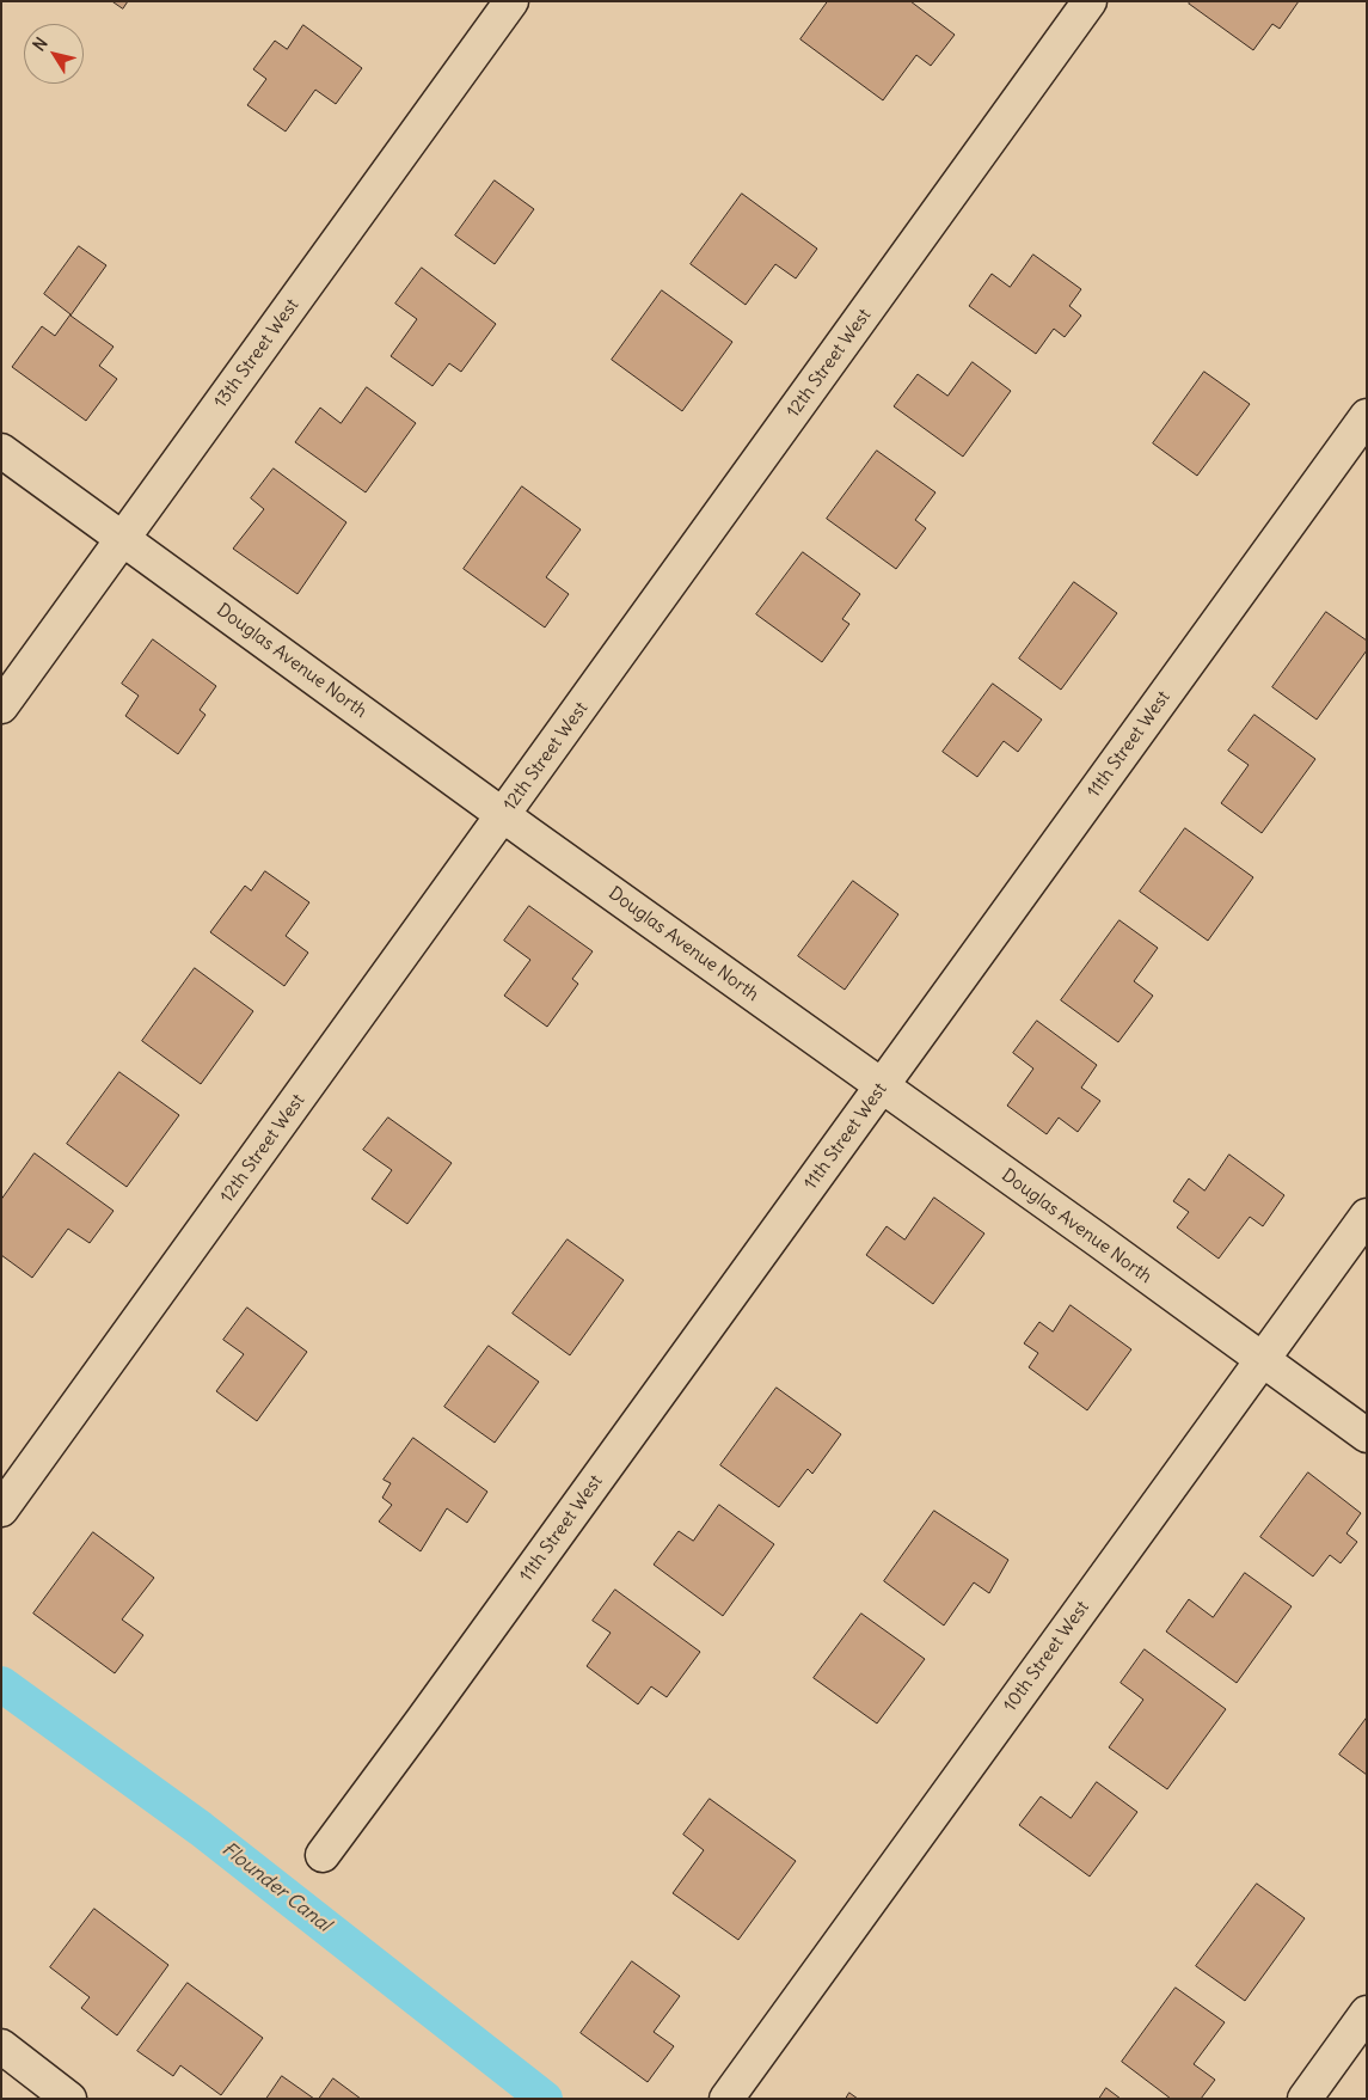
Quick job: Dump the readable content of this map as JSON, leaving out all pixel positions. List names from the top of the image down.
{
  "streets": {
    "street": [
      "13th Street West",
      "12th Street West",
      "Douglas Avenue North",
      "11th Street West",
      "10th Street West"
    ]
  },
  "crossings": [
    ["13th Street West", "Douglas Avenue North"],
    ["12th Street West", "Douglas Avenue North"],
    ["Douglas Avenue North", "11th Street West"],
    ["Douglas Avenue North", "10th Street West"]
  ],
  "water": ["Flounder Canal"],
  "north": "top left"
}
